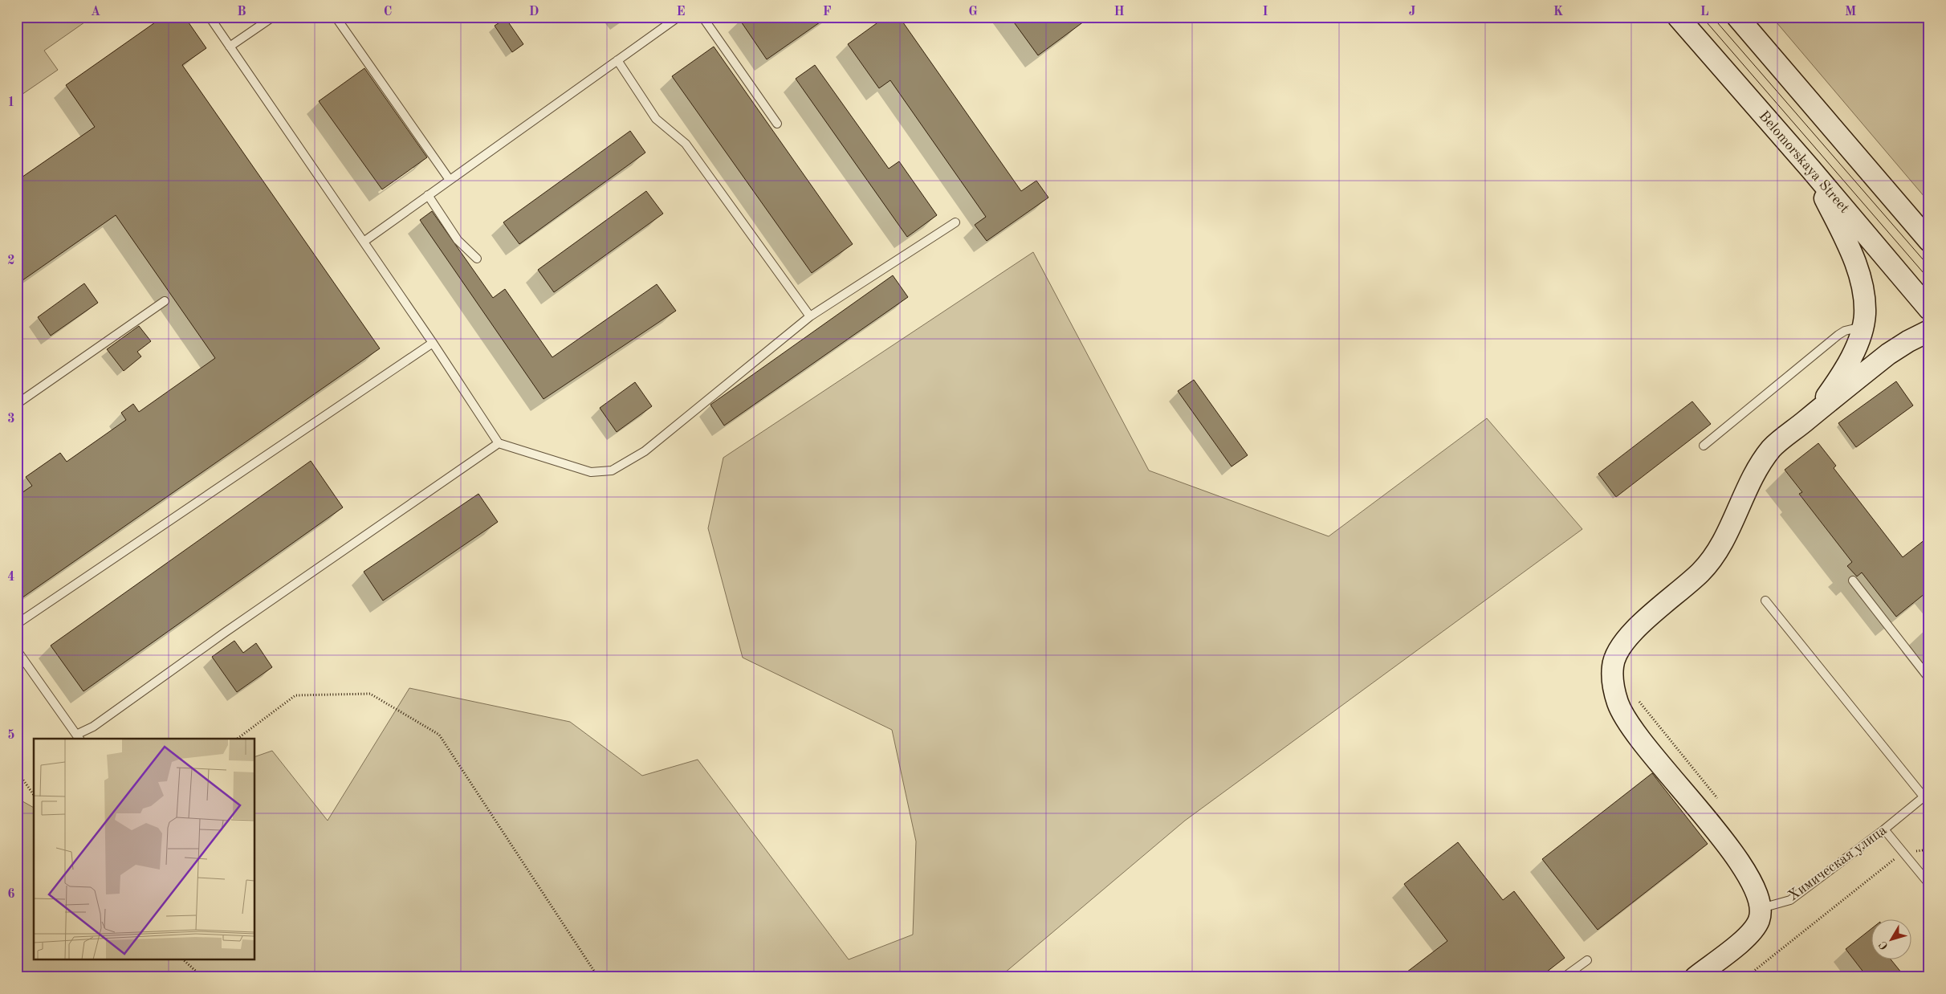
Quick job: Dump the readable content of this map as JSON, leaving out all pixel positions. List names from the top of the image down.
{
  "streets": {
    "main road": ["Belomorskaya Street"],
    "lane": ["Химическая улица"]
  },
  "north": "bottom left",
  "grid": {
    "columns": [
      "A",
      "B",
      "C",
      "D",
      "E",
      "F",
      "G",
      "H",
      "I",
      "J",
      "K",
      "L",
      "M"
    ],
    "rows": [
      "1",
      "2",
      "3",
      "4",
      "5",
      "6"
    ]
  }
}
